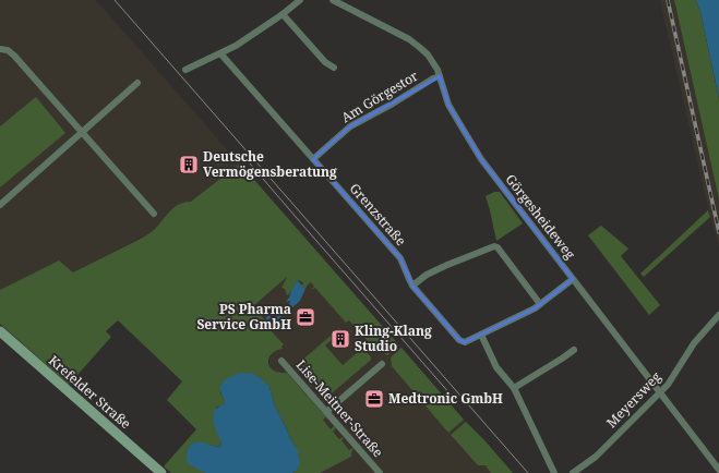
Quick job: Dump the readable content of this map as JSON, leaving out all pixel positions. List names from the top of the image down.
{
  "streets": {
    "main road": ["Krefelder Straße"],
    "street": [
      "Am Görgestor",
      "Grenzstraße",
      "Görgesheideweg",
      "Meyersweg",
      "Lise-Meitner-Straße"
    ]
  },
  "crossings": [
    ["Am Görgestor", "Grenzstraße"],
    ["Am Görgestor", "Görgesheideweg"],
    ["Grenzstraße", "Görgesheideweg"],
    ["Görgesheideweg", "Meyersweg"]
  ],
  "places": {
    "building": ["Deutsche Vermögensberatung", "Kling-Klang Studio"],
    "office": ["PS Pharma Service GmbH", "Medtronic GmbH"]
  }
}
